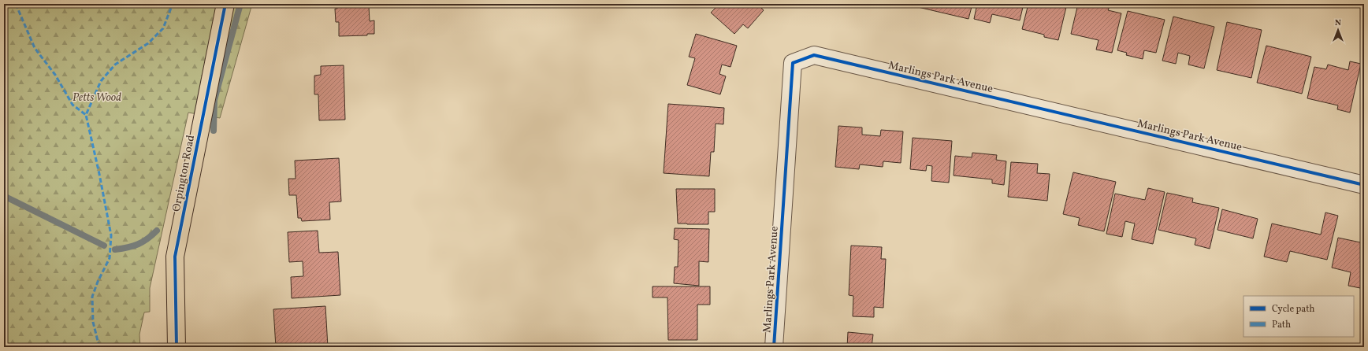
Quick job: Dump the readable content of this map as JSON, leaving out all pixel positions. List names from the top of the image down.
{
  "streets": {
    "main road": ["Orpington Road"],
    "street": ["Marlings Park Avenue"]
  },
  "parks": ["Petts Wood"],
  "legend": ["Cycle path", "Path"],
  "north": "top"
}
